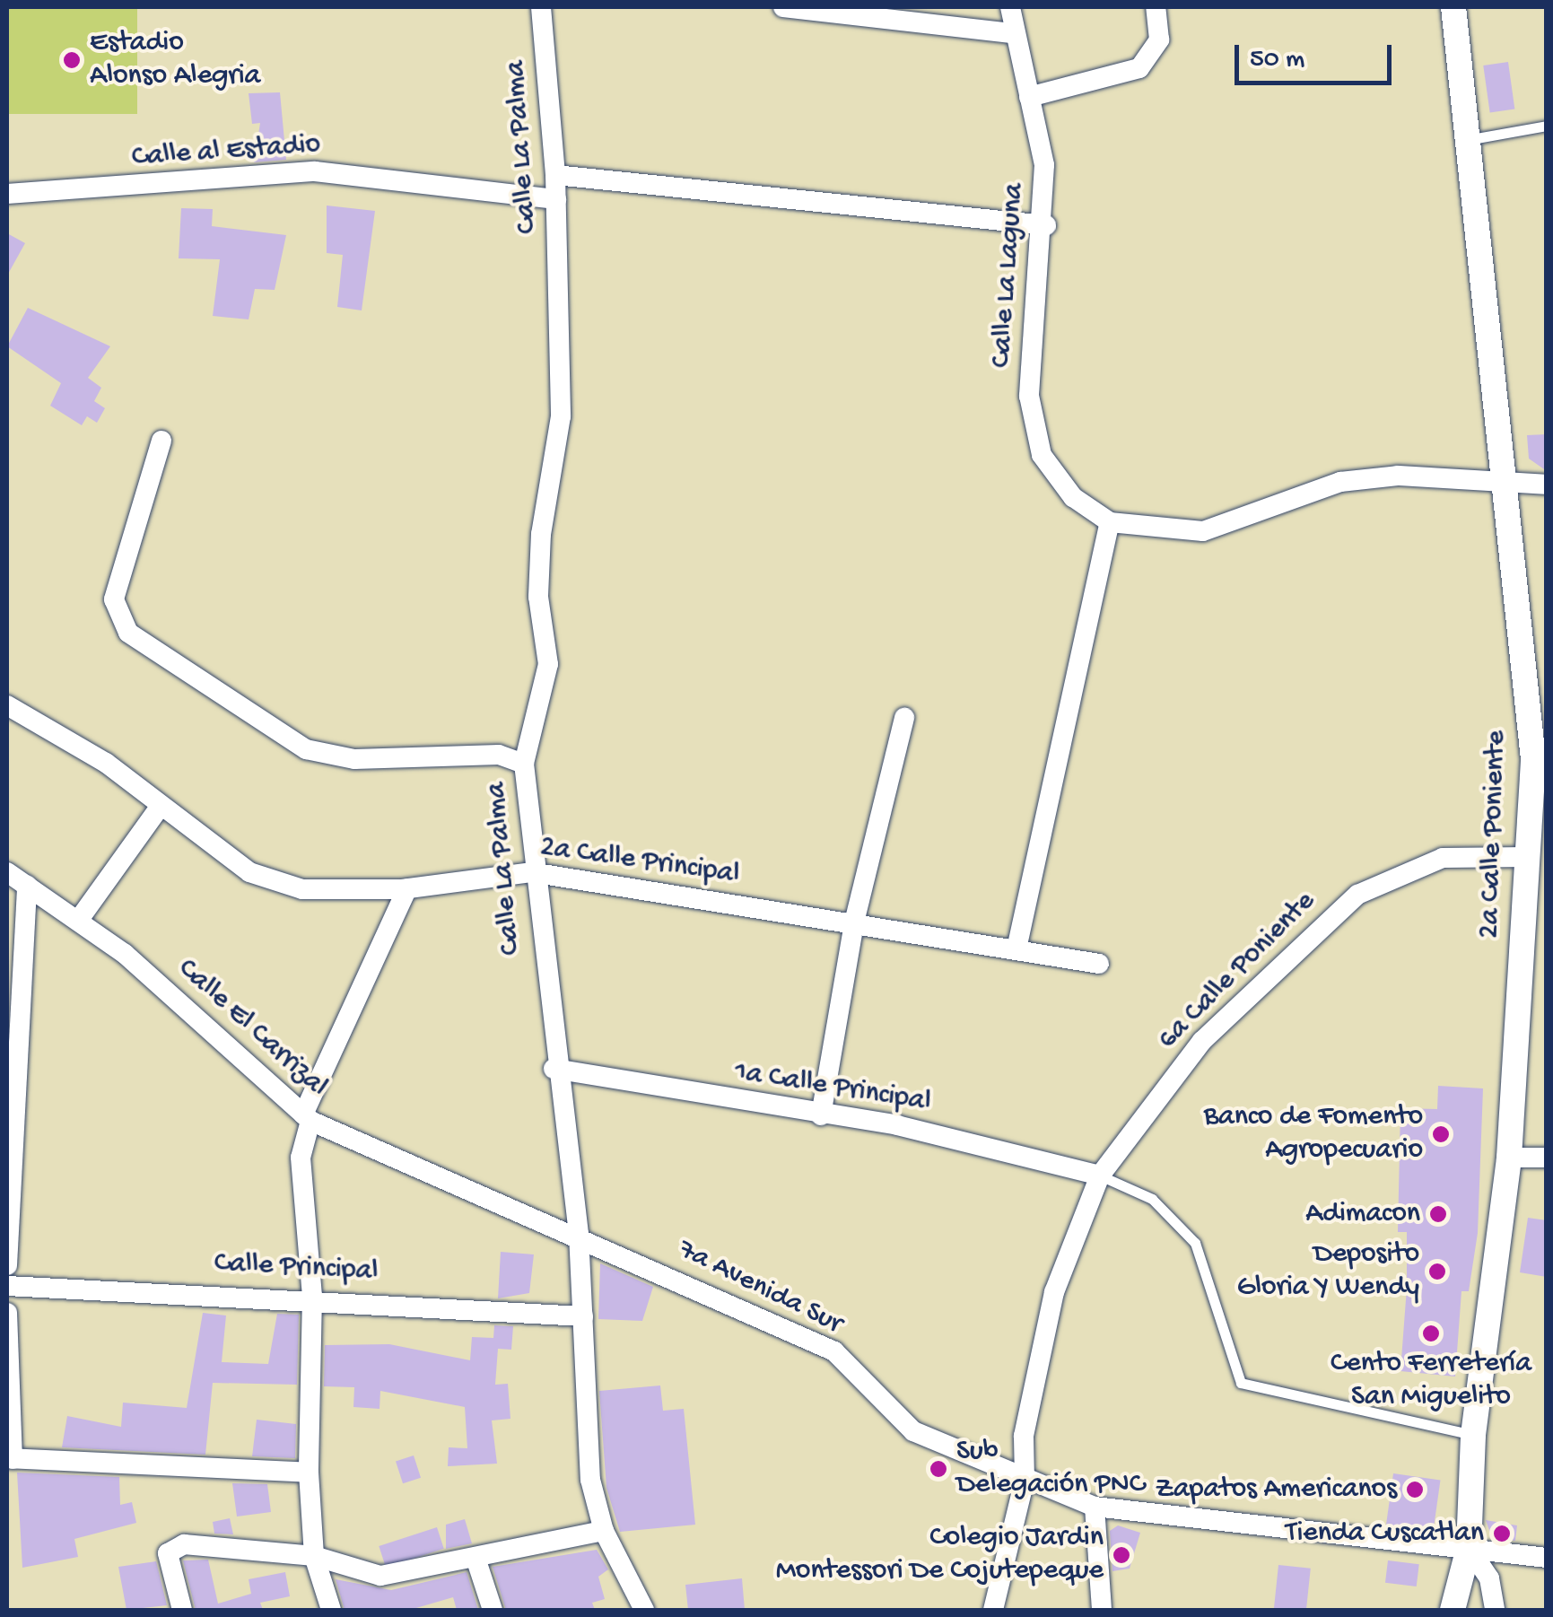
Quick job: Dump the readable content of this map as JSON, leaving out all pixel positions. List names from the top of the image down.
{
  "streets": {
    "street": [
      "Calle La Palma",
      "Calle al Estadio",
      "Calle La Laguna",
      "2a Calle Poniente",
      "2a Calle Principal",
      "6a Calle Poniente",
      "Calle El Carrizal",
      "1a Calle Principal",
      "Calle Principal",
      "7a Avenida Sur"
    ]
  },
  "crossings": [
    ["Calle La Palma", "Calle al Estadio"],
    ["Calle La Palma", "2a Calle Principal"],
    ["Calle La Palma", "Calle El Carrizal"],
    ["Calle La Palma", "1a Calle Principal"],
    ["Calle La Palma", "Calle Principal"],
    ["Calle La Palma", "7a Avenida Sur"],
    ["2a Calle Poniente", "6a Calle Poniente"],
    ["2a Calle Poniente", "7a Avenida Sur"],
    ["6a Calle Poniente", "1a Calle Principal"],
    ["6a Calle Poniente", "7a Avenida Sur"],
    ["Calle El Carrizal", "7a Avenida Sur"]
  ],
  "places": [
    "Estadio Alonso Alegria",
    "Banco de Fomento Agropecuario",
    "Adimacon",
    "Deposito Gloria Y Wendy",
    "Cento Ferretería San Miguelito",
    "Sub Delegación PNC",
    "Zapatos Americanos",
    "Tienda Cuscatlan",
    "Colegio Jardin Montessori De Cojutepeque"
  ],
  "scale_bar": "50 m"
}
